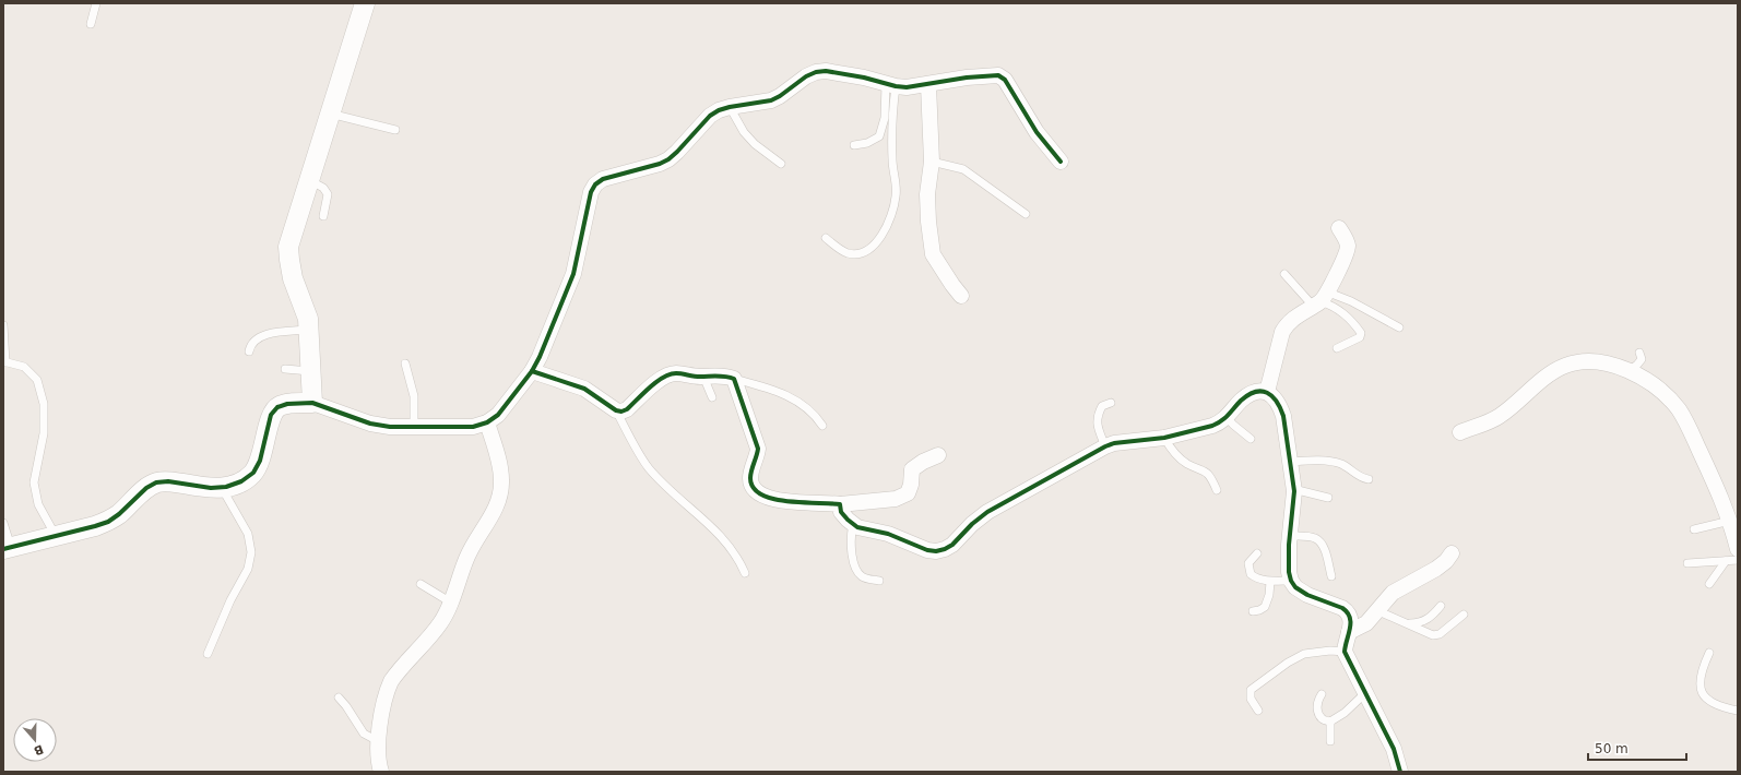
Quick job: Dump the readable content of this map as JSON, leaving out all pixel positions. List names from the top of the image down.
{
  "scale_bar": "50 m",
  "north": "bottom"
}
